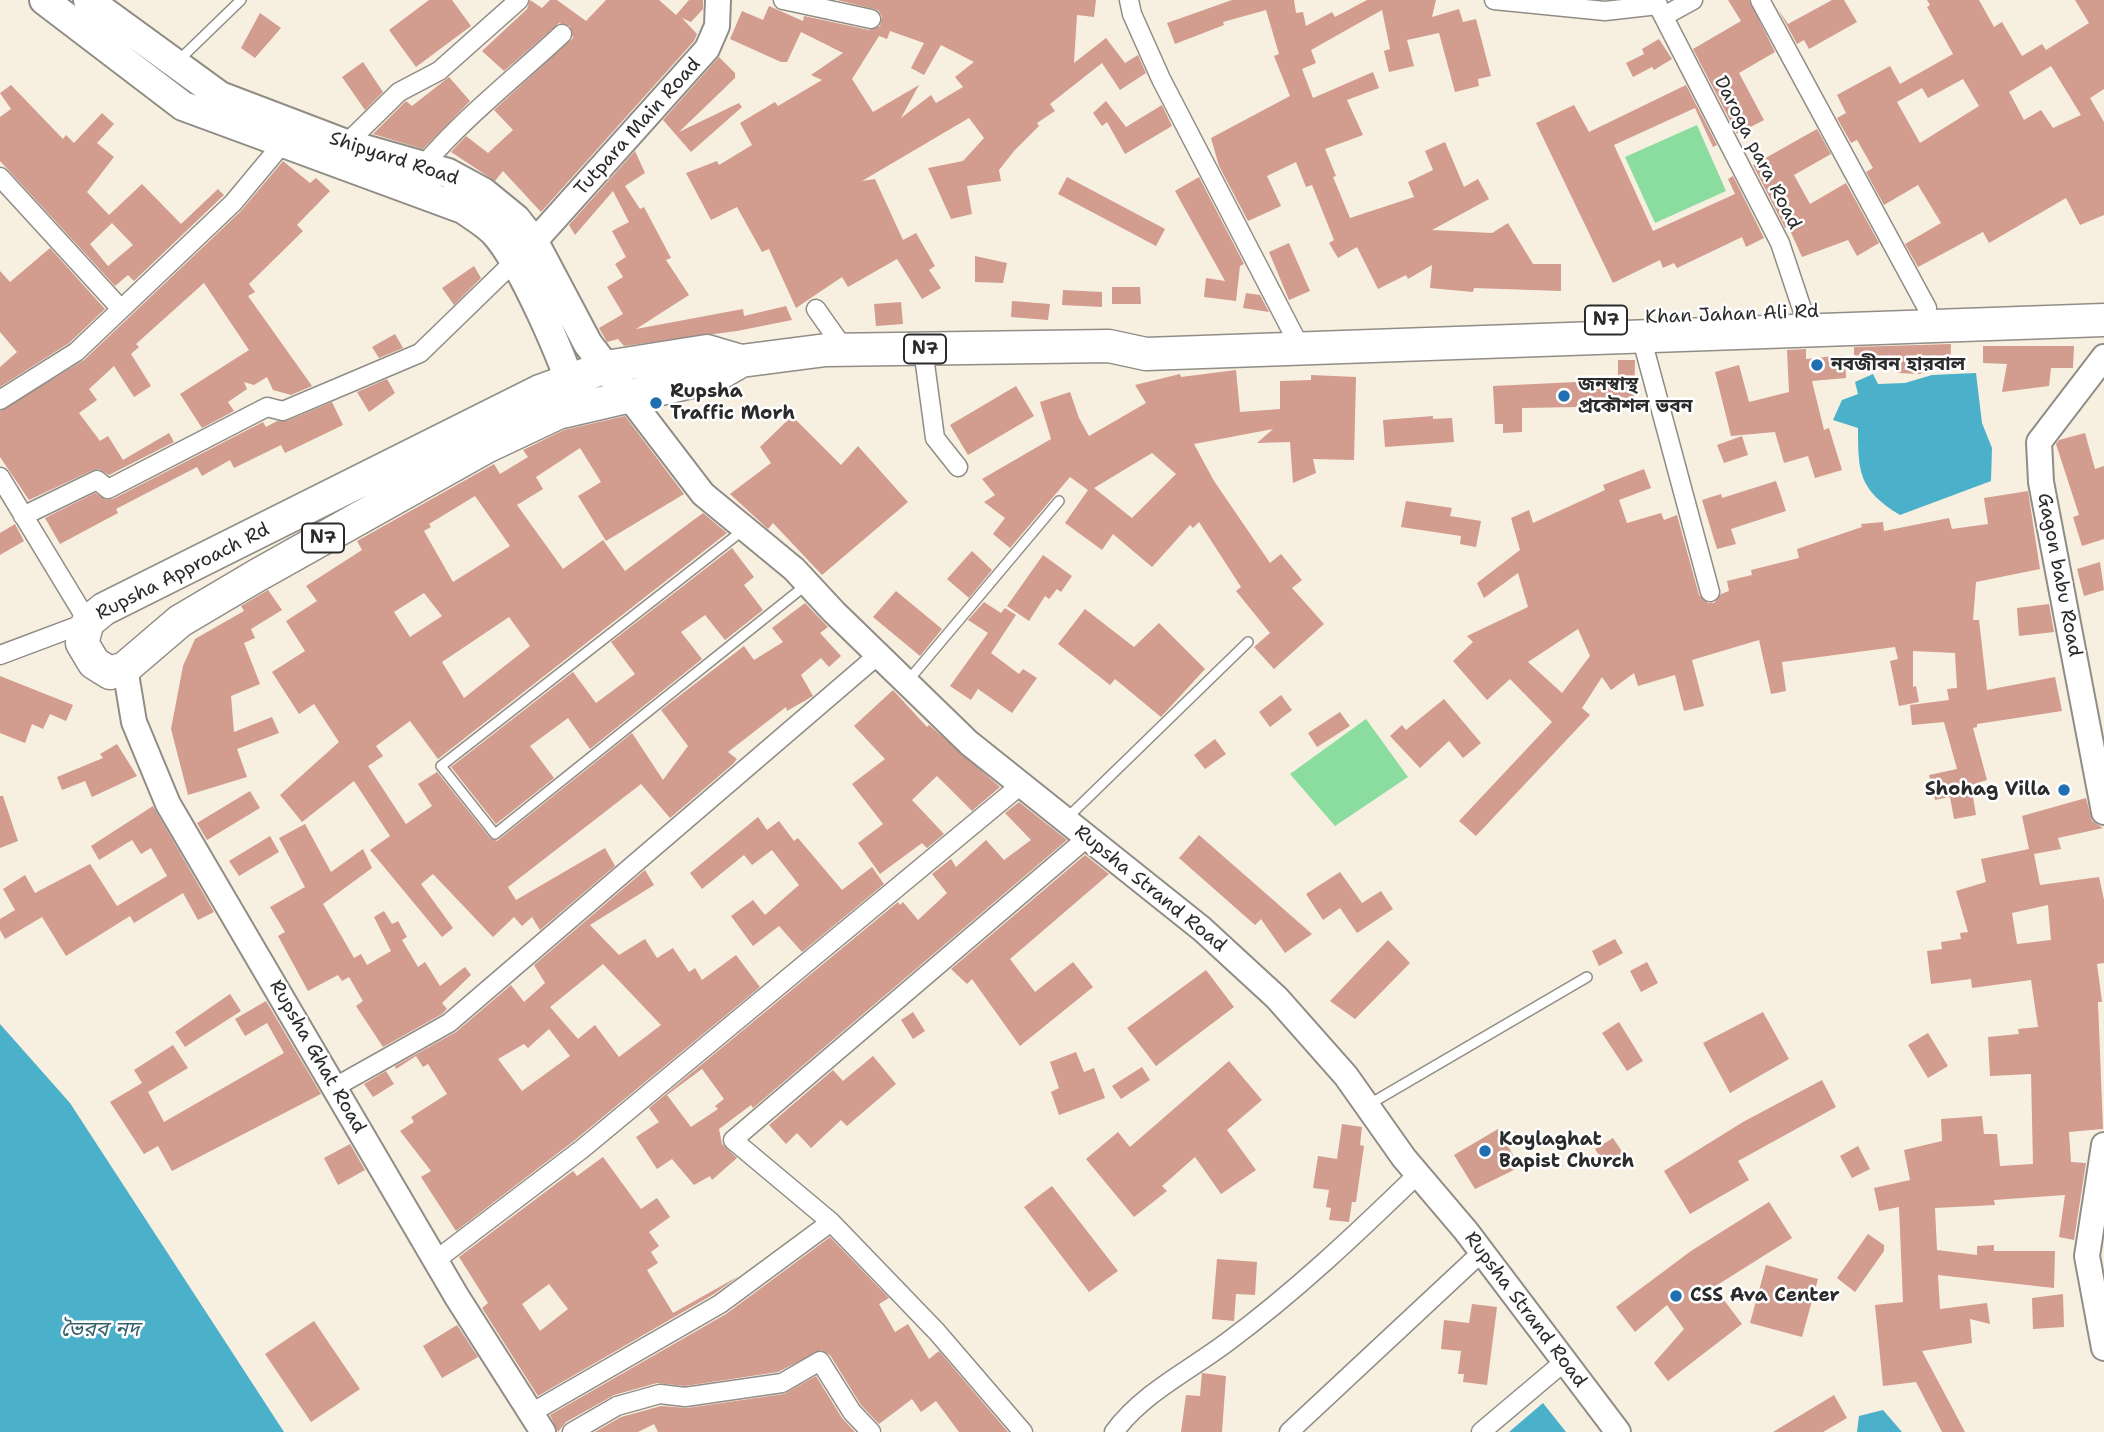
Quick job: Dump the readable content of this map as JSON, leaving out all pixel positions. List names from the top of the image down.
{
  "streets": {
    "highway": ["Khan Jahan Ali Rd", "N7", "Rupsha Approach Rd"],
    "main road": ["Shipyard Road"],
    "street": [
      "Tutpara Main Road",
      "Daroga para Road",
      "Gagon babu Road",
      "Rupsha Strand Road",
      "Rupsha Ghat Road"
    ]
  },
  "crossings": [
    ["Tutpara Main Road", "Shipyard Road"],
    ["Daroga para Road", "Khan Jahan Ali Rd"],
    ["Shipyard Road", "Khan Jahan Ali Rd"],
    ["Shipyard Road", "Rupsha Approach Rd"],
    ["Shipyard Road", "Rupsha Strand Road"],
    ["Khan Jahan Ali Rd", "Rupsha Approach Rd"],
    ["Khan Jahan Ali Rd", "Rupsha Strand Road"],
    ["Rupsha Approach Rd", "Rupsha Strand Road"],
    ["Rupsha Approach Rd", "Rupsha Ghat Road"]
  ],
  "water": ["ভৈরব নদ"],
  "places": [
    "নবজীবন হারবাল",
    "জনস্বাস্থ প্রকৌশল ভবন",
    "Rupsha Traffic Morh",
    "Shohag Villa",
    "Koylaghat Bapist Church",
    "CSS Ava Center"
  ]
}
